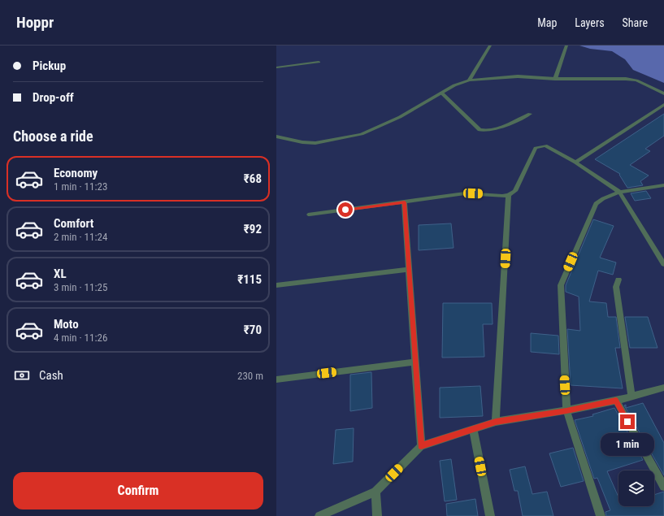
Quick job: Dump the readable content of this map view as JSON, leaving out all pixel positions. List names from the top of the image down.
{
  "page": {
    "header": "Hoppr",
    "nav": ["Map", "Layers", "Share"],
    "banner": ["Pickup", "Drop-off"],
    "heading": "Choose a ride",
    "list": [
      {
        "name": "Economy",
        "note": "1 min · 11:23",
        "value": "₹68"
      },
      {
        "name": "Comfort",
        "note": "2 min · 11:24",
        "value": "₹92"
      },
      {
        "name": "XL",
        "note": "3 min · 11:25",
        "value": "₹115"
      },
      {
        "name": "Moto",
        "note": "4 min · 11:26",
        "value": "₹70"
      }
    ],
    "pay": ["Cash", "230 m"],
    "bubble": "1 min",
    "buttons": "Confirm"
  }
}
